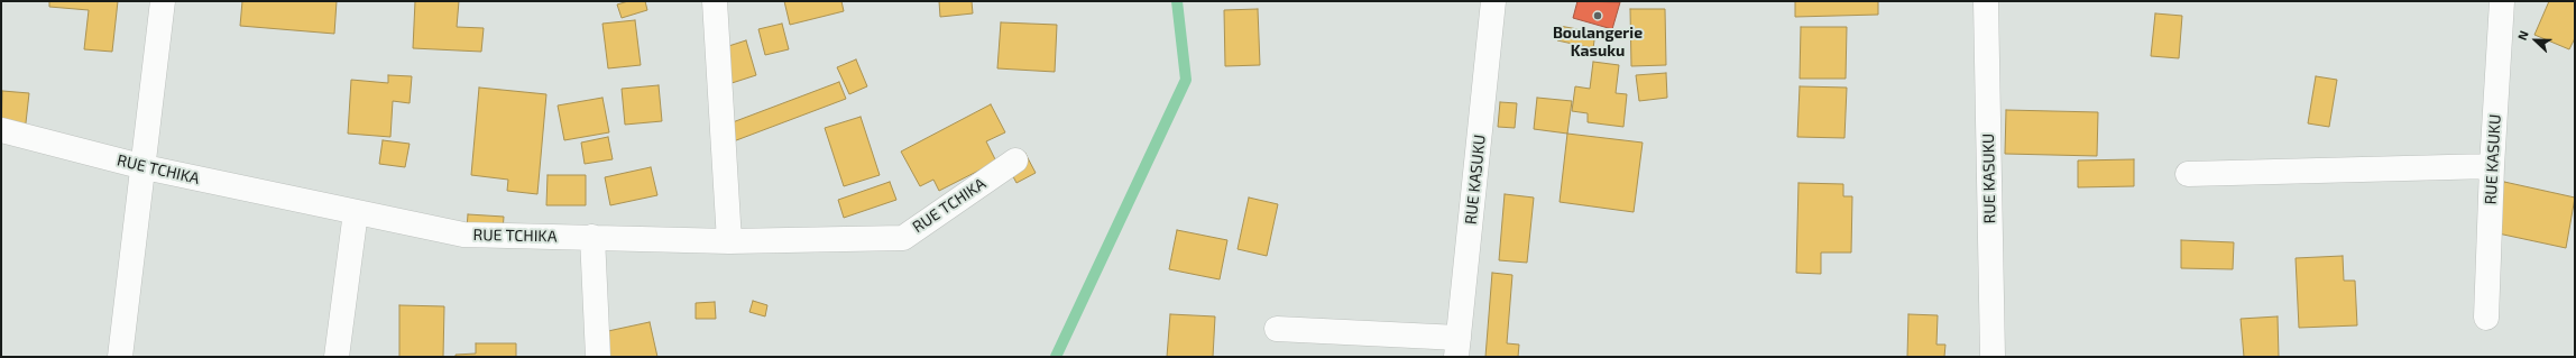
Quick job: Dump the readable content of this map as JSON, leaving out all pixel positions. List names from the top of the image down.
{
  "streets": {
    "street": ["RUE KASUKU", "RUE TCHIKA"]
  },
  "places": ["Boulangerie Kasuku"],
  "north": "left"
}
